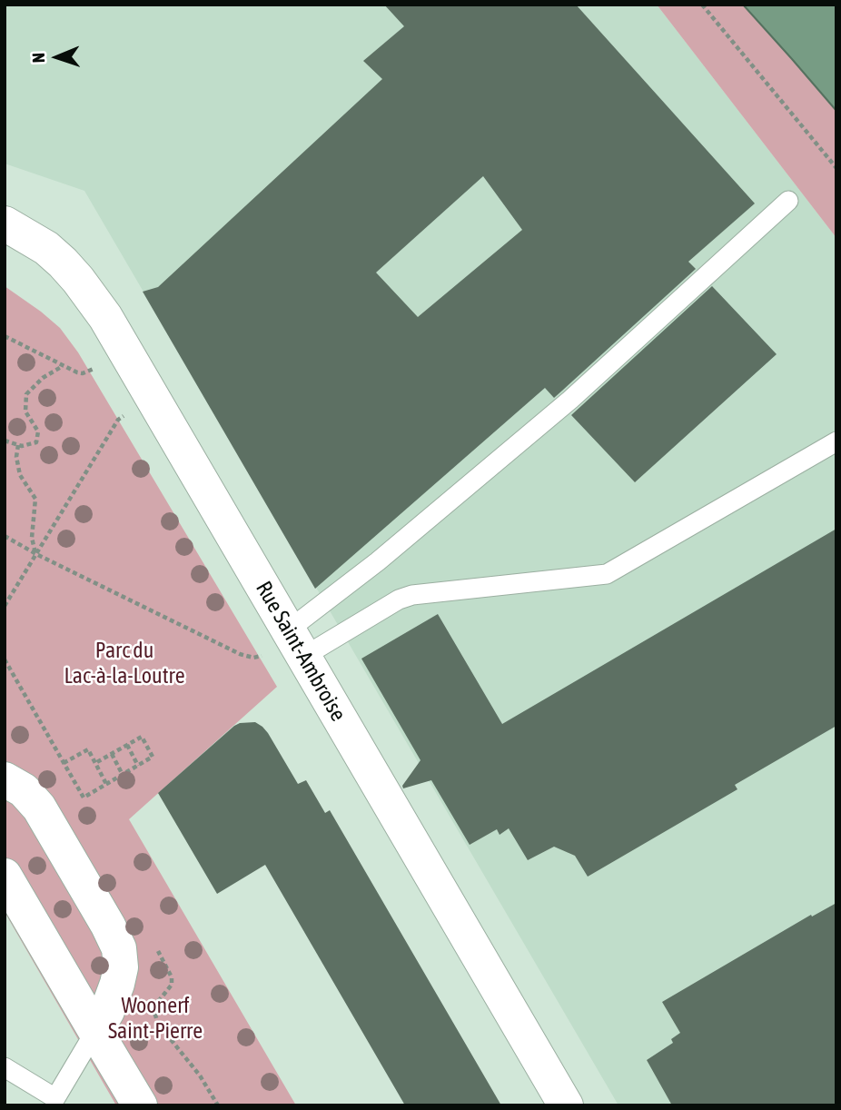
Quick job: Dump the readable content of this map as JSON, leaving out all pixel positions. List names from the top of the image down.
{
  "streets": {
    "street": ["Rue Saint-Ambroise"]
  },
  "parks": ["Parc du Lac-à-la-Loutre", "Woonerf Saint-Pierre"],
  "north": "left"
}
